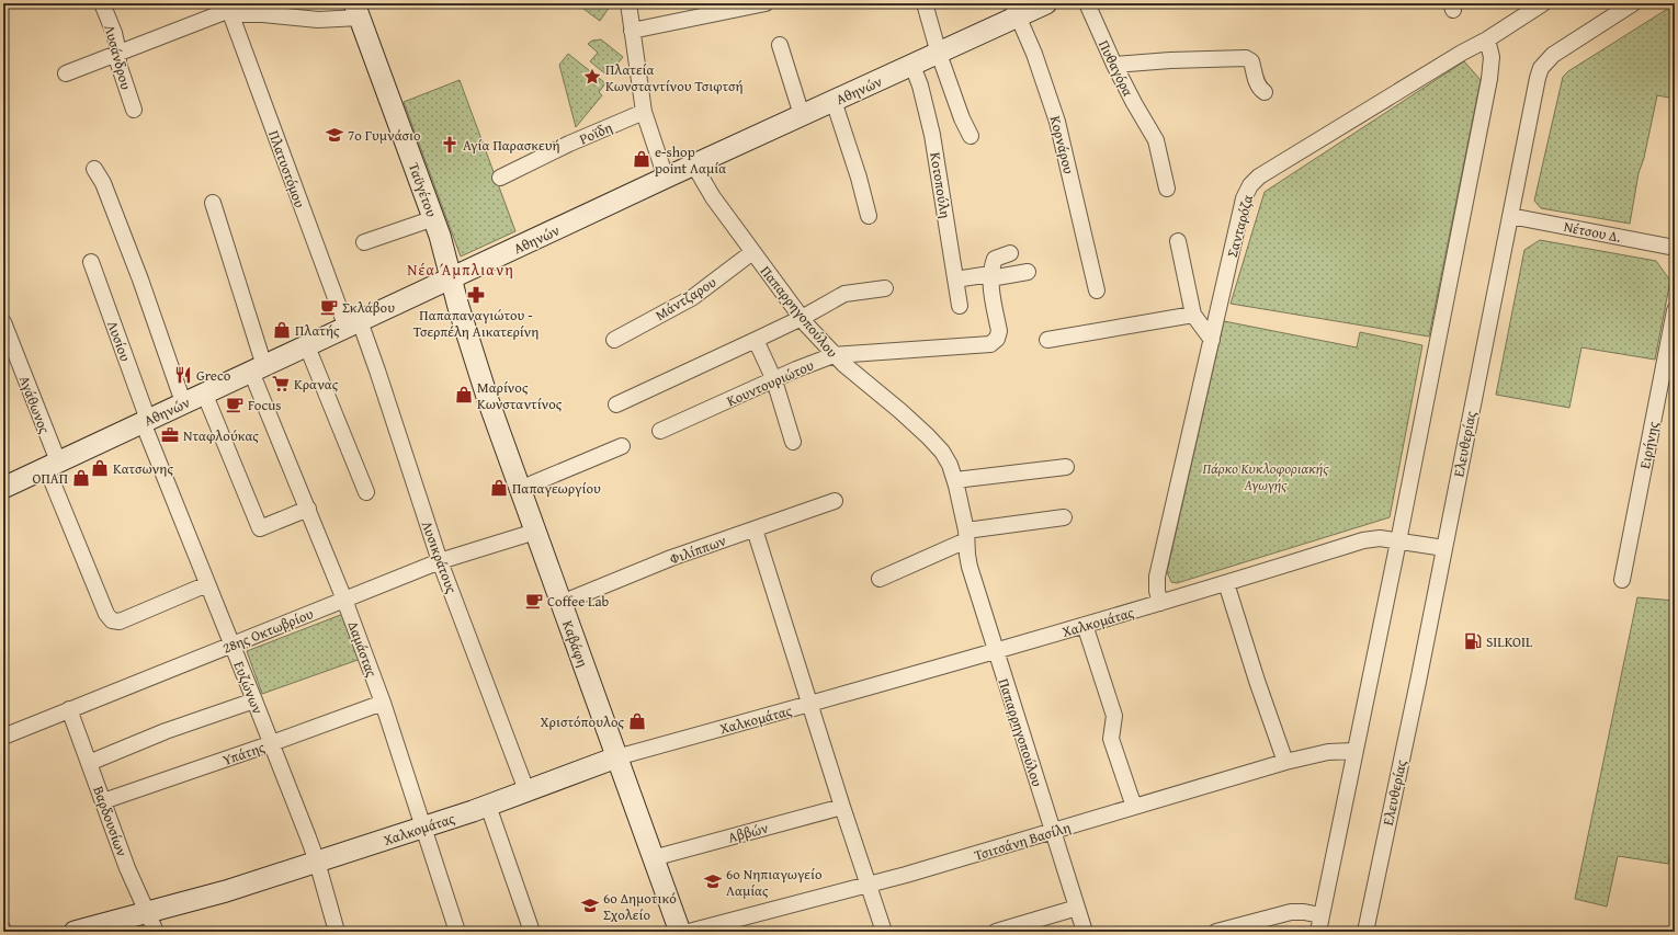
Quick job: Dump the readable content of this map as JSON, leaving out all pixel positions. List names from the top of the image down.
{
  "streets": {
    "street": [
      "Λυσάνδρου",
      "Πυθαγόρα",
      "Αθηνών",
      "Ροϊδη",
      "Κορνάρου",
      "Πλατυστόμου",
      "Κοτοπούλη",
      "Ταϋγέτου",
      "Σανταρόζα",
      "Νέτσου Δ.",
      "Μάντζαρου",
      "Παπαρρηγοπούλου",
      "Λυσίου",
      "Κουντουριώτου",
      "Αγάθωνος",
      "Ελευθερίας",
      "Ειρήνης",
      "Φιλίππων",
      "Λυσικράτους",
      "Χαλκομάτας",
      "28ης Οκτωβρίου",
      "Καβάφη",
      "Δαμάστας",
      "Ευζώνων",
      "Υπάτης",
      "Βαρδουσίων",
      "Αββών",
      "Τσιτσάνη Βασίλη"
    ]
  },
  "crossings": [
    ["Αθηνών", "Κορνάρου"],
    ["Αθηνών", "Πλατυστόμου"],
    ["Αθηνών", "Κοτοπούλη"],
    ["Αθηνών", "Ταϋγέτου"],
    ["Αθηνών", "Παπαρρηγοπούλου"],
    ["Αθηνών", "Λυσίου"],
    ["Αθηνών", "Αγάθωνος"],
    ["Αθηνών", "Λυσικράτους"],
    ["Αθηνών", "Καβάφη"],
    ["Αθηνών", "Δαμάστας"],
    ["Αθηνών", "Ευζώνων"],
    ["Πλατυστόμου", "Λυσικράτους"],
    ["Ταϋγέτου", "Καβάφη"],
    ["Σανταρόζα", "Χαλκομάτας"],
    ["Νέτσου Δ.", "Ελευθερίας"],
    ["Μάντζαρου", "Παπαρρηγοπούλου"],
    ["Παπαρρηγοπούλου", "Κουντουριώτου"],
    ["Παπαρρηγοπούλου", "Χαλκομάτας"],
    ["Παπαρρηγοπούλου", "Τσιτσάνη Βασίλη"],
    ["Λυσίου", "Ευζώνων"],
    ["Αγάθωνος", "Ευζώνων"],
    ["Ελευθερίας", "Χαλκομάτας"],
    ["Φιλίππων", "Καβάφη"],
    ["Λυσικράτους", "Χαλκομάτας"],
    ["Λυσικράτους", "28ης Οκτωβρίου"],
    ["Χαλκομάτας", "Καβάφη"],
    ["Χαλκομάτας", "Δαμάστας"],
    ["Χαλκομάτας", "Ευζώνων"],
    ["Χαλκομάτας", "Βαρδουσίων"],
    ["28ης Οκτωβρίου", "Καβάφη"],
    ["28ης Οκτωβρίου", "Δαμάστας"],
    ["28ης Οκτωβρίου", "Ευζώνων"],
    ["28ης Οκτωβρίου", "Βαρδουσίων"],
    ["Καβάφη", "Αββών"],
    ["Δαμάστας", "Υπάτης"],
    ["Ευζώνων", "Υπάτης"],
    ["Υπάτης", "Βαρδουσίων"]
  ],
  "districts": ["Νέα Άμπλιανη"],
  "parks": ["Πάρκο Κυκλοφοριακής Αγωγής"],
  "places": {
    "place": ["Πλατεία Κωνσταντίνου Τσιφτσή"],
    "school or university": ["7ο Γυμνάσιο", "6ο Νηπιαγωγείο Λαμίας", "6ο Δημοτικό Σχολείο"],
    "church": ["Αγία Παρασκευή"],
    "shop": [
      "e-shop point Λαμία",
      "Πλατής",
      "Μαρίνος Κωνσταντίνος",
      "Κατσωνης",
      "ΟΠΑΠ",
      "Παπαγεωργίου",
      "Χριστόπουλος"
    ],
    "pharmacy": ["Παπαπαναγιώτου - Τσερπέλη Αικατερίνη"],
    "cafe": ["Σκλάβου", "Focus", "Coffee Lab"],
    "restaurant": ["Greco"],
    "supermarket": ["Κρανας"],
    "office": ["Νταφλούκας"],
    "fuel station": ["SILKOIL"]
  }
}
